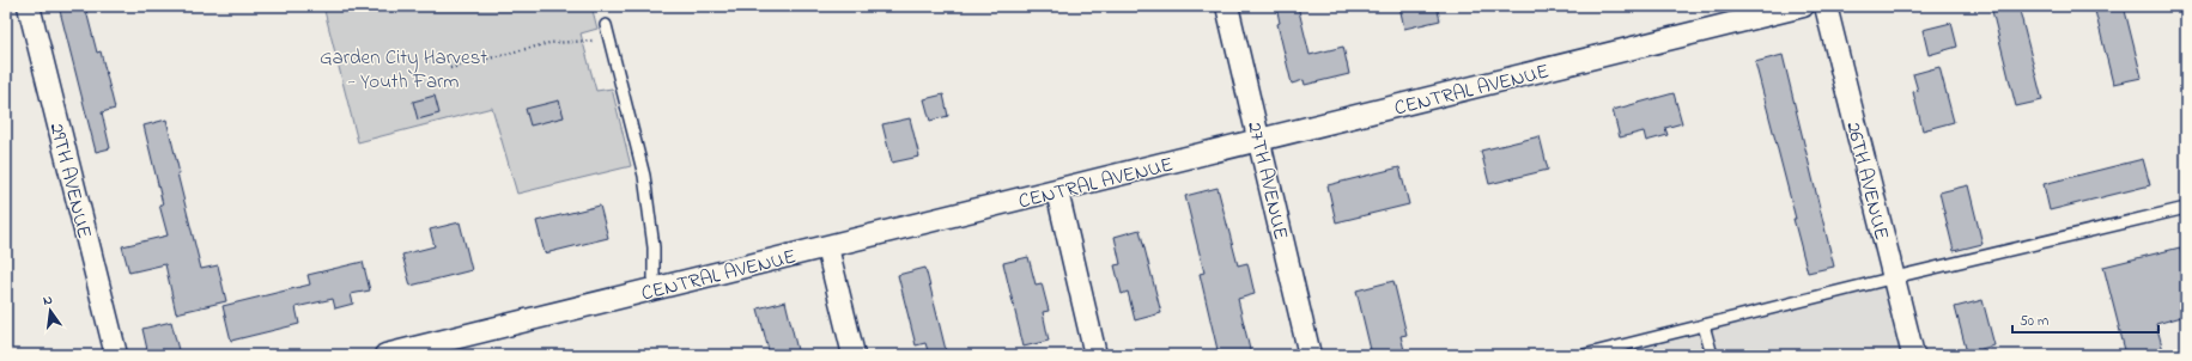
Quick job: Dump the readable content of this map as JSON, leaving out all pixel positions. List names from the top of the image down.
{
  "streets": {
    "street": [
      "CENTRAL AVENUE",
      "29TH AVENUE",
      "27TH AVENUE",
      "26TH AVENUE"
    ]
  },
  "crossings": [
    ["CENTRAL AVENUE", "27TH AVENUE"]
  ],
  "parks": ["Garden City Harvest - Youth Farm"],
  "scale_bar": "50 m",
  "north": "top"
}
